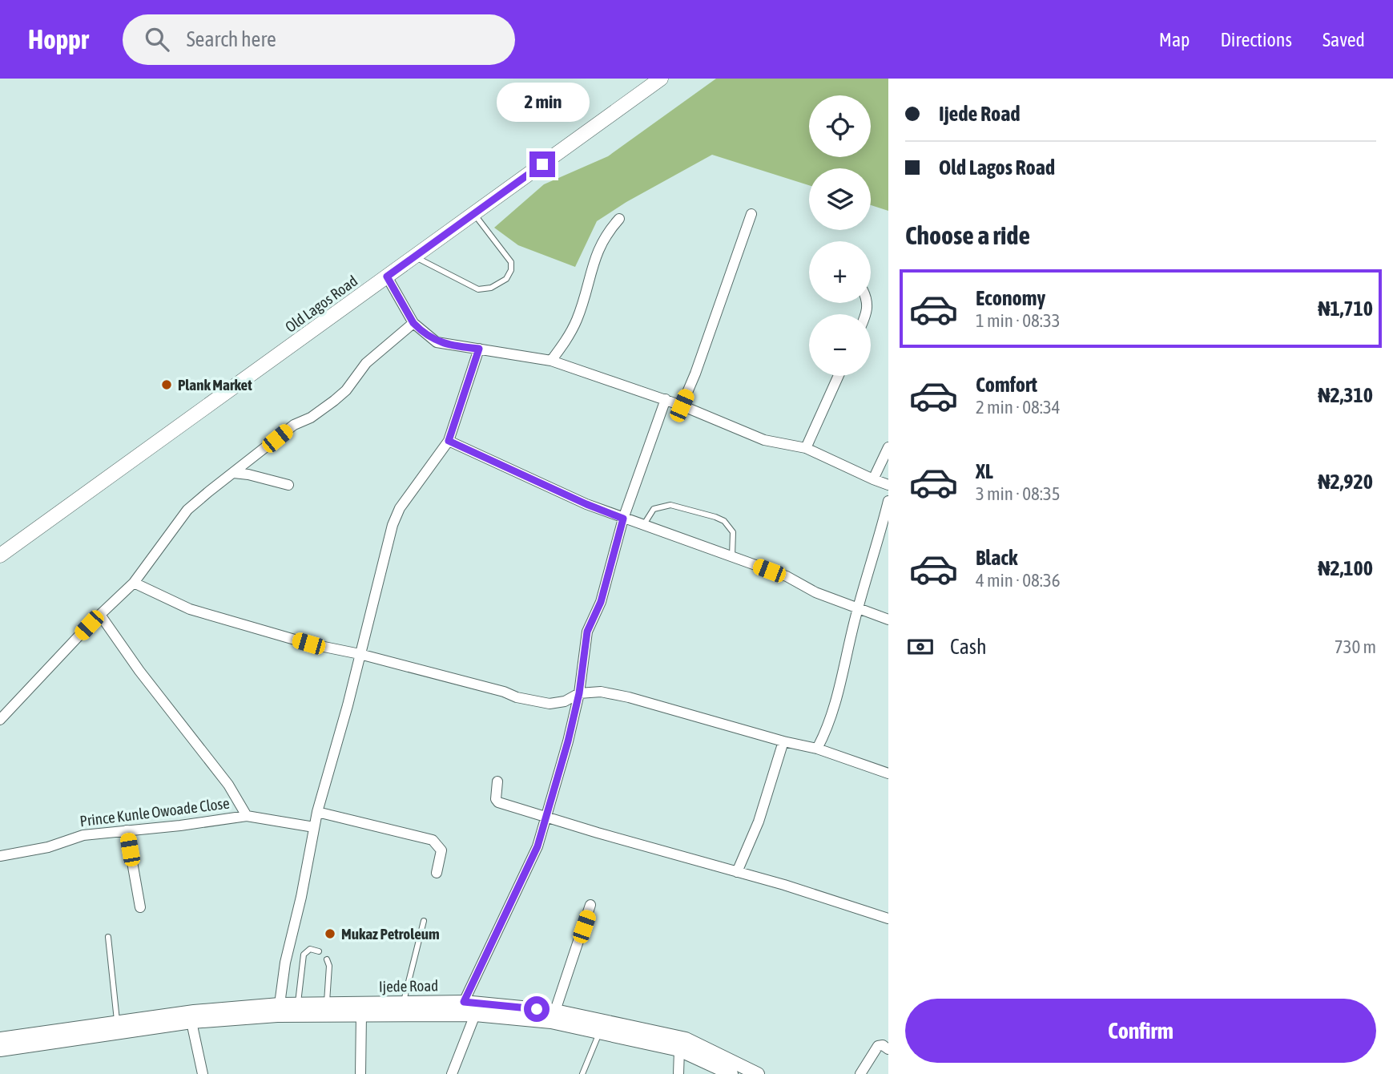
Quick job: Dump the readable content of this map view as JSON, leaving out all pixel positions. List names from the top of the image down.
{
  "streets": {
    "main road": ["Old Lagos Road", "Ijede Road"],
    "street": ["Prince Kunle Owoade Close"]
  },
  "places": ["Plank Market", "Mukaz Petroleum"],
  "page": {
    "header": "Hoppr",
    "search": "Search here",
    "nav": ["Map", "Directions", "Saved"],
    "banner": ["Ijede Road", "Old Lagos Road"],
    "bubble": "2 min",
    "map_buttons": ["+", "−"],
    "heading": "Choose a ride",
    "list": [
      {
        "name": "Economy",
        "note": "1 min · 08:33",
        "value": "₦1,710"
      },
      {
        "name": "Comfort",
        "note": "2 min · 08:34",
        "value": "₦2,310"
      },
      {
        "name": "XL",
        "note": "3 min · 08:35",
        "value": "₦2,920"
      },
      {
        "name": "Black",
        "note": "4 min · 08:36",
        "value": "₦2,100"
      }
    ],
    "pay": ["Cash", "730 m"],
    "buttons": "Confirm"
  }
}
